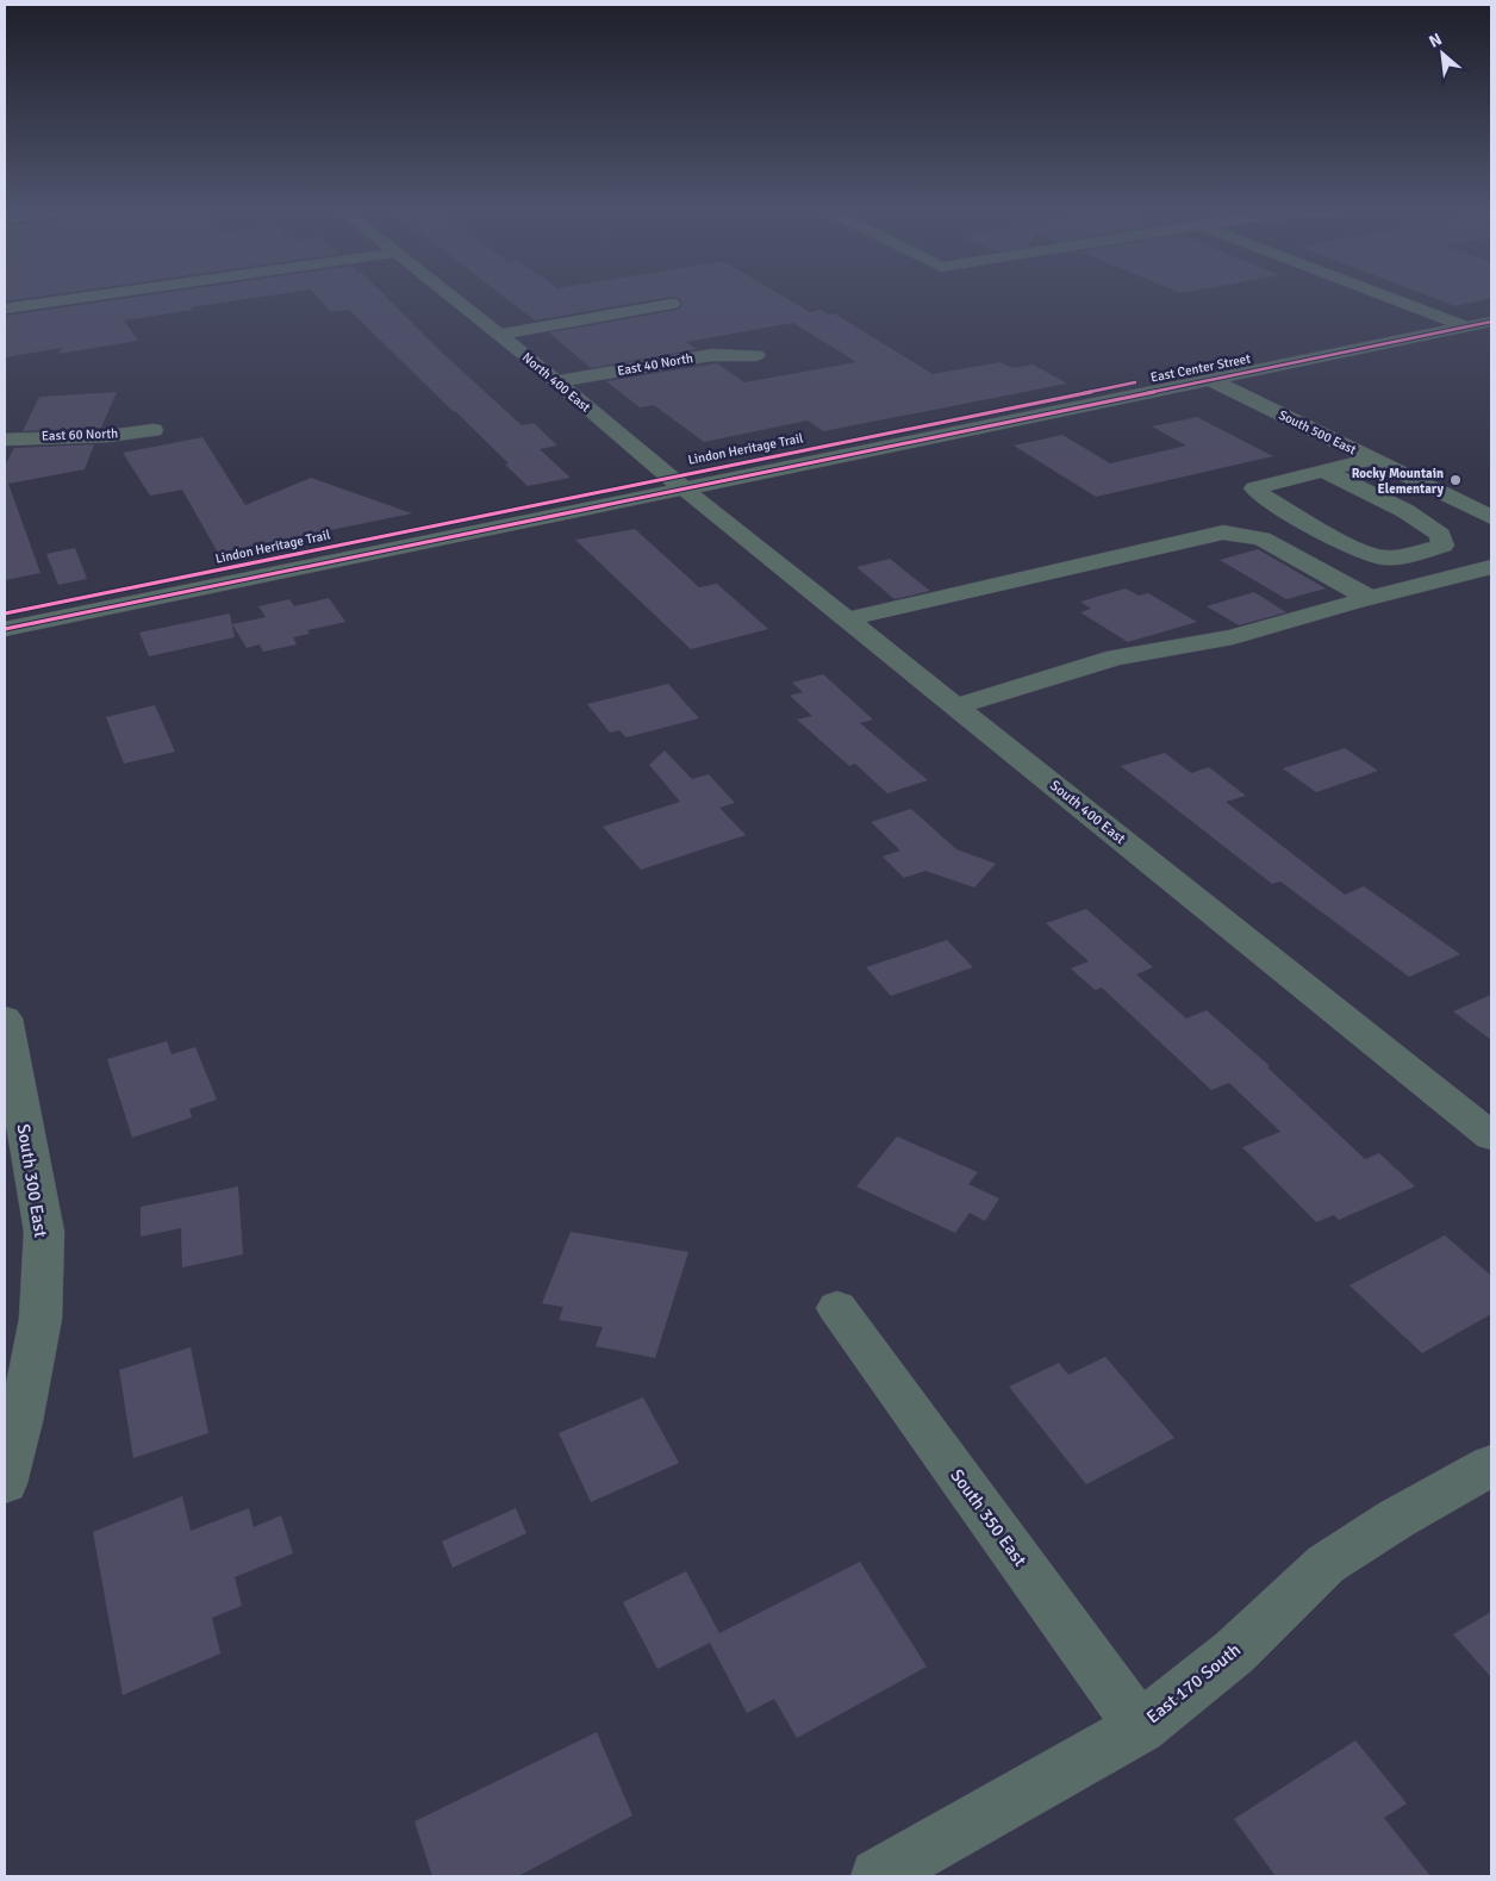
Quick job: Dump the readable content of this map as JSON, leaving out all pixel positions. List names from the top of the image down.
{
  "streets": {
    "street": [
      "East 40 North",
      "East Center Street",
      "North 400 East",
      "South 500 East",
      "East 60 North",
      "South 400 East",
      "South 300 East",
      "South 350 East",
      "East 170 South"
    ],
    "cycle path": ["Lindon Heritage Trail"]
  },
  "crossings": [
    ["East 40 North", "North 400 East"],
    ["East Center Street", "North 400 East"],
    ["East Center Street", "South 500 East"],
    ["East Center Street", "South 400 East"],
    ["North 400 East", "South 400 East"],
    ["South 350 East", "East 170 South"]
  ],
  "places": ["Rocky Mountain Elementary"],
  "north": "top left"
}
